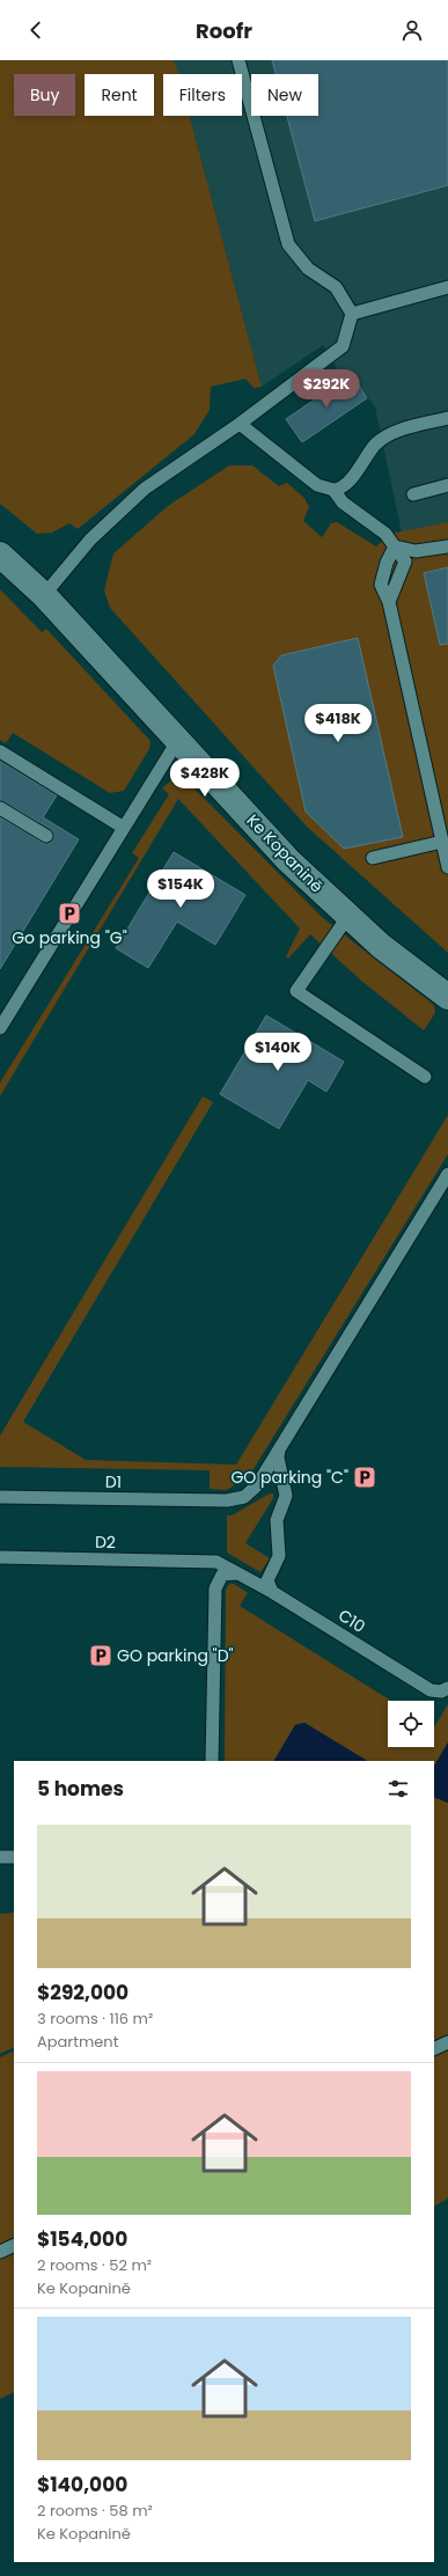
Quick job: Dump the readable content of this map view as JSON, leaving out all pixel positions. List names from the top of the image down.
{
  "streets": {
    "street": ["Ke Kopanině"],
    "lane": ["D1", "D2", "C10"]
  },
  "crossings": [
    ["D2", "C10"]
  ],
  "places": {
    "parking": ["Go parking \"G\"", "GO parking \"C\"", "GO parking \"D\""]
  },
  "page": {
    "header": "Roofr",
    "chip": [
      "Buy",
      "Rent",
      "Filters",
      "New"
    ],
    "price": [
      "$292K",
      "$418K",
      "$428K",
      "$154K",
      "$140K"
    ],
    "heading": "5 homes",
    "list": [
      {
        "name": "$292,000",
        "note": "3 rooms · 116 m² · Apartment"
      },
      {
        "name": "$154,000",
        "note": "2 rooms · 52 m² · Ke Kopanině"
      },
      {
        "name": "$140,000",
        "note": "2 rooms · 58 m² · Ke Kopanině"
      }
    ]
  }
}
